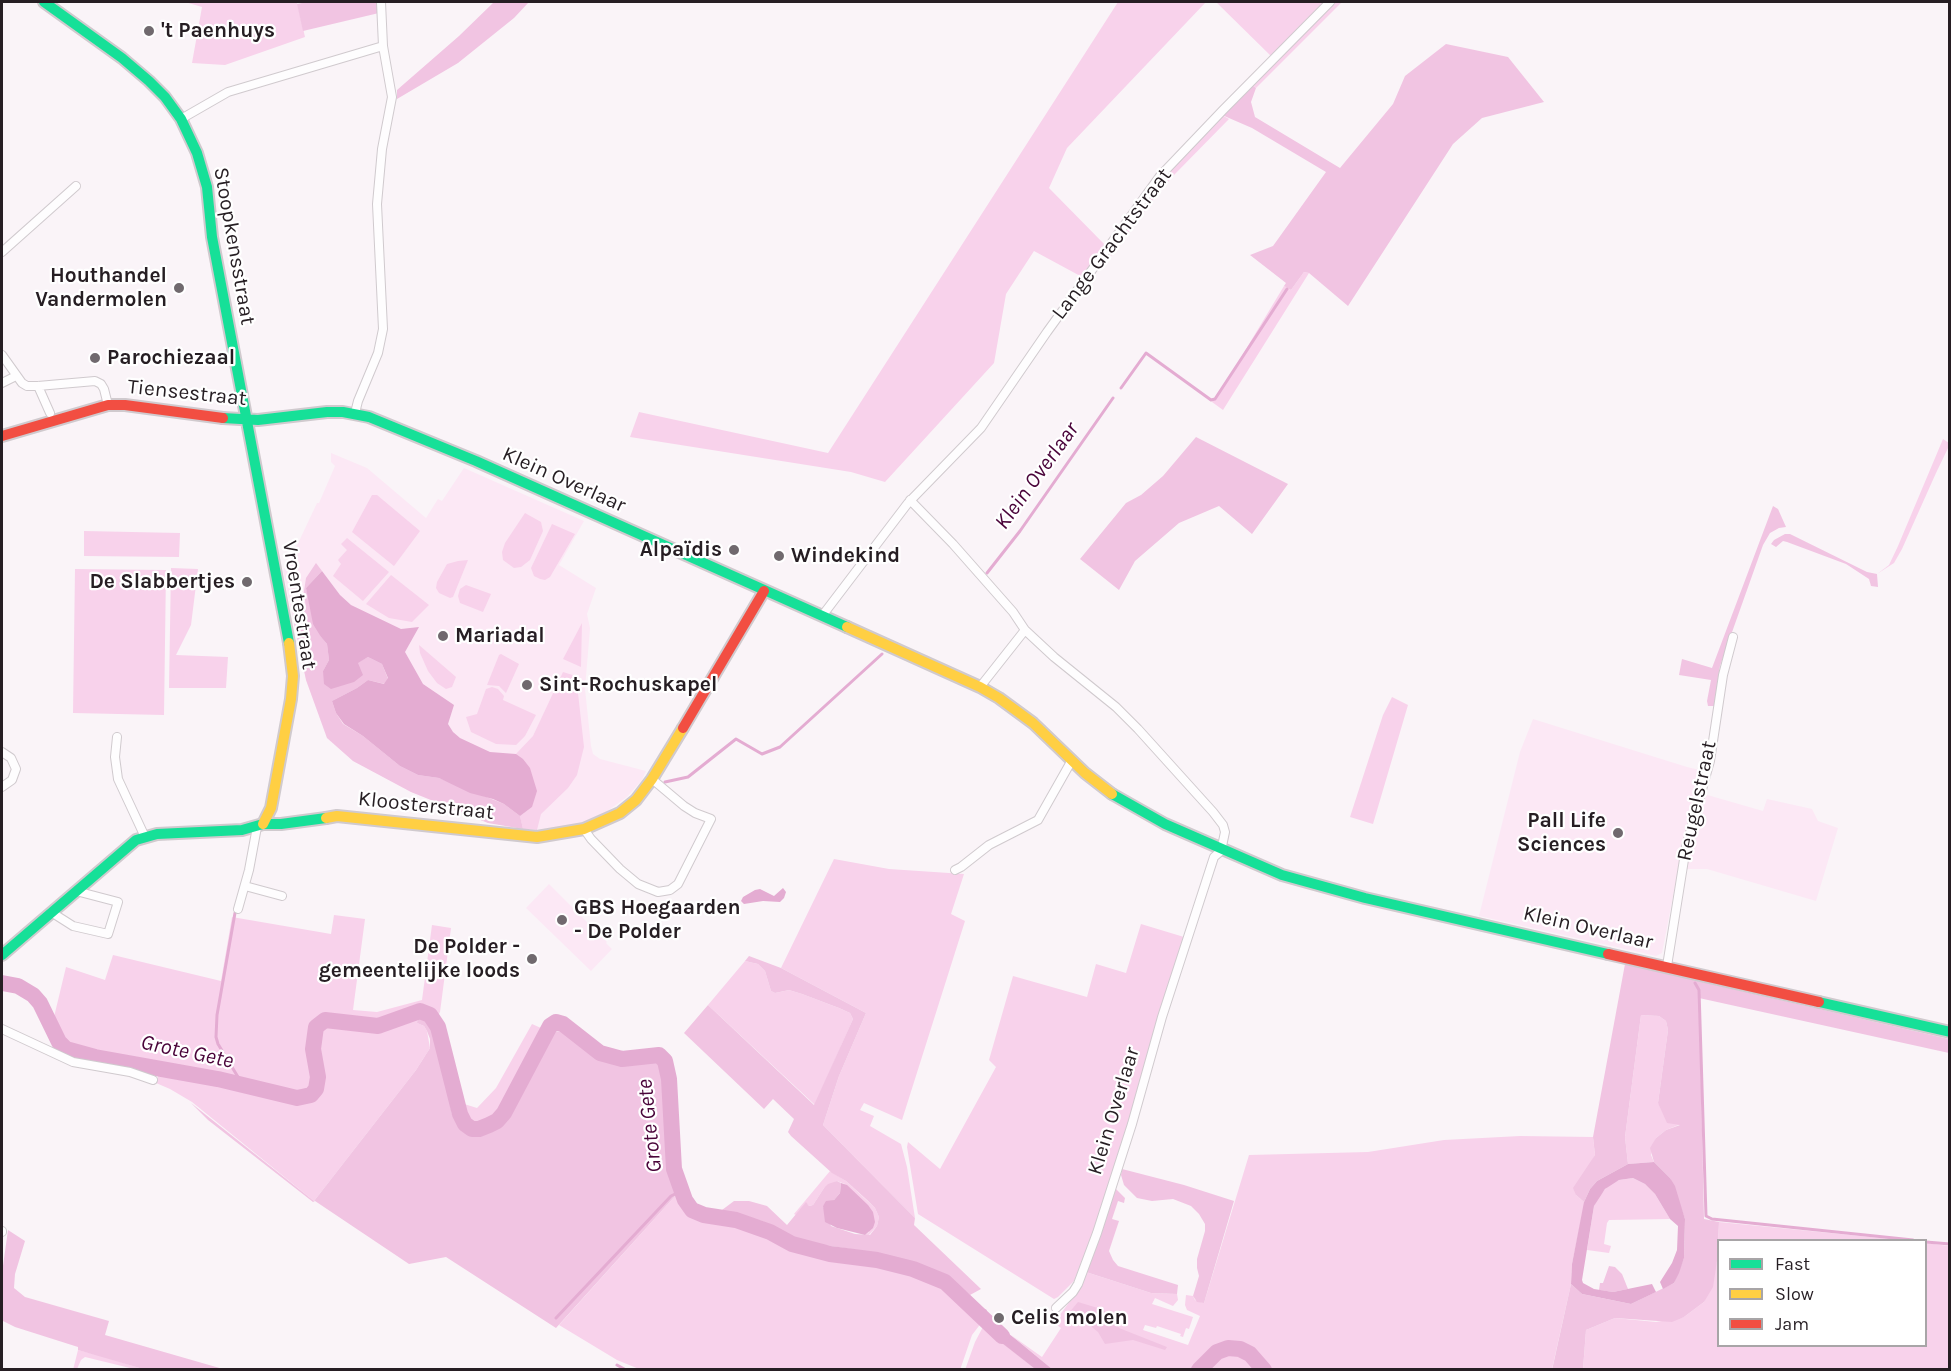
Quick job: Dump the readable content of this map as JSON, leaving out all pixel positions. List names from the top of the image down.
{
  "streets": {
    "main road": [
      "Stoopkensstraat",
      "Tiensestraat",
      "Klein Overlaar",
      "Vroentestraat",
      "Kloosterstraat"
    ],
    "street": ["Lange Grachtstraat", "Reugelstraat"]
  },
  "crossings": [
    ["Lange Grachtstraat", "Klein Overlaar"],
    ["Stoopkensstraat", "Tiensestraat"],
    ["Stoopkensstraat", "Vroentestraat"],
    ["Tiensestraat", "Klein Overlaar"],
    ["Tiensestraat", "Vroentestraat"],
    ["Klein Overlaar", "Reugelstraat"],
    ["Klein Overlaar", "Kloosterstraat"],
    ["Vroentestraat", "Kloosterstraat"]
  ],
  "water": ["Klein Overlaar", "Grote Gete"],
  "places": [
    "'t Paenhuys",
    "Houthandel Vandermolen",
    "Parochiezaal",
    "Alpaïdis",
    "Windekind",
    "De Slabbertjes",
    "Mariadal",
    "Sint-Rochuskapel",
    "Pall Life Sciences",
    "GBS Hoegaarden - De Polder",
    "De Polder - gemeentelijke loods",
    "Celis molen"
  ],
  "legend": ["Fast", "Slow", "Jam"]
}
